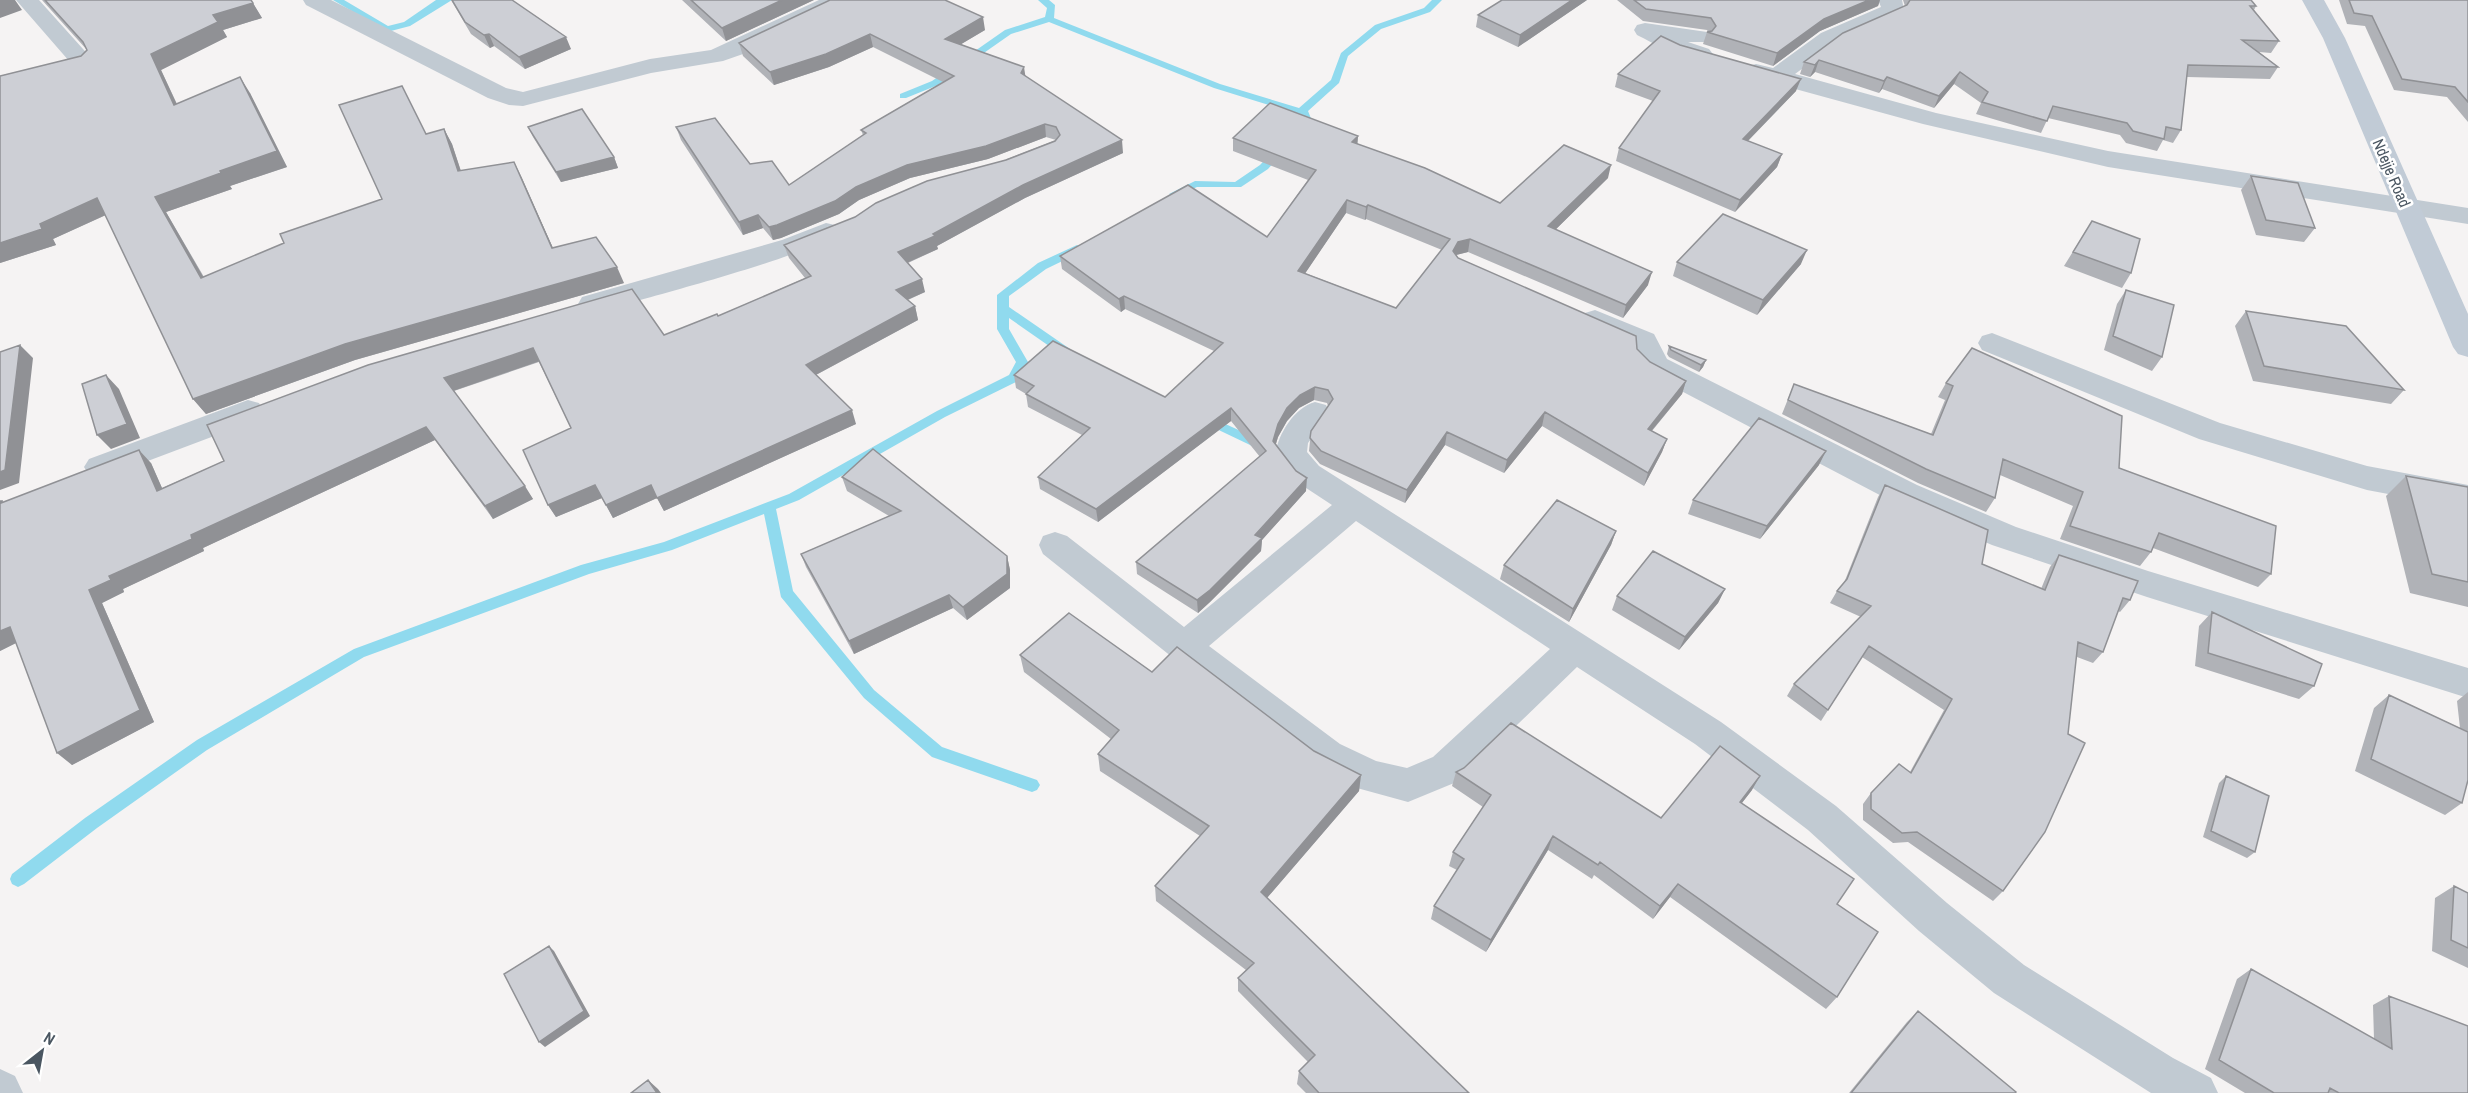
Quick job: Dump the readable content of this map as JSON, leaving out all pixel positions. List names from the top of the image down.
{
  "streets": {
    "street": ["Ndejje Road"]
  },
  "north": "top right"
}
